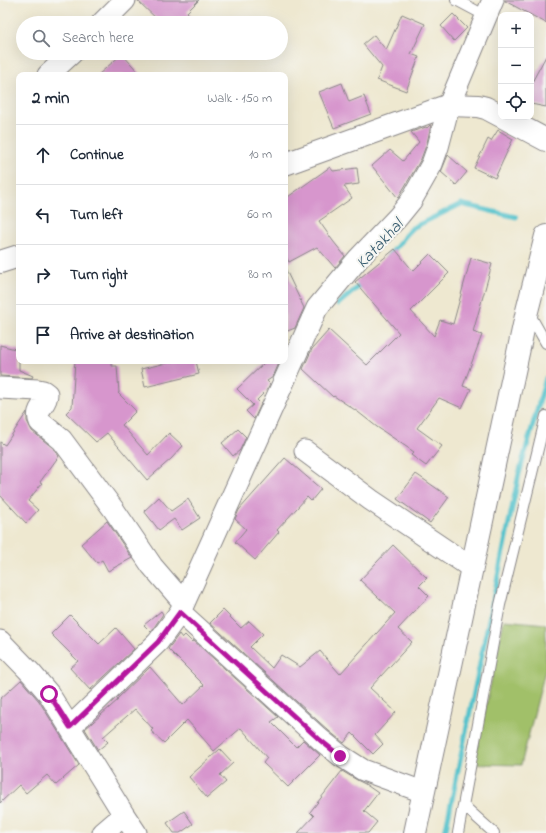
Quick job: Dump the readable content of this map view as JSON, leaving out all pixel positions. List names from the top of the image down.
{
  "water": ["Katakhal"],
  "page": {
    "map_buttons": ["+", "−"],
    "search": "Search here",
    "heading": ["2 min", "Walk · 150 m"],
    "list": [
      ["Continue", "10 m"],
      ["Turn left", "60 m"],
      ["Turn right", "80 m"],
      "Arrive at destination"
    ]
  }
}
